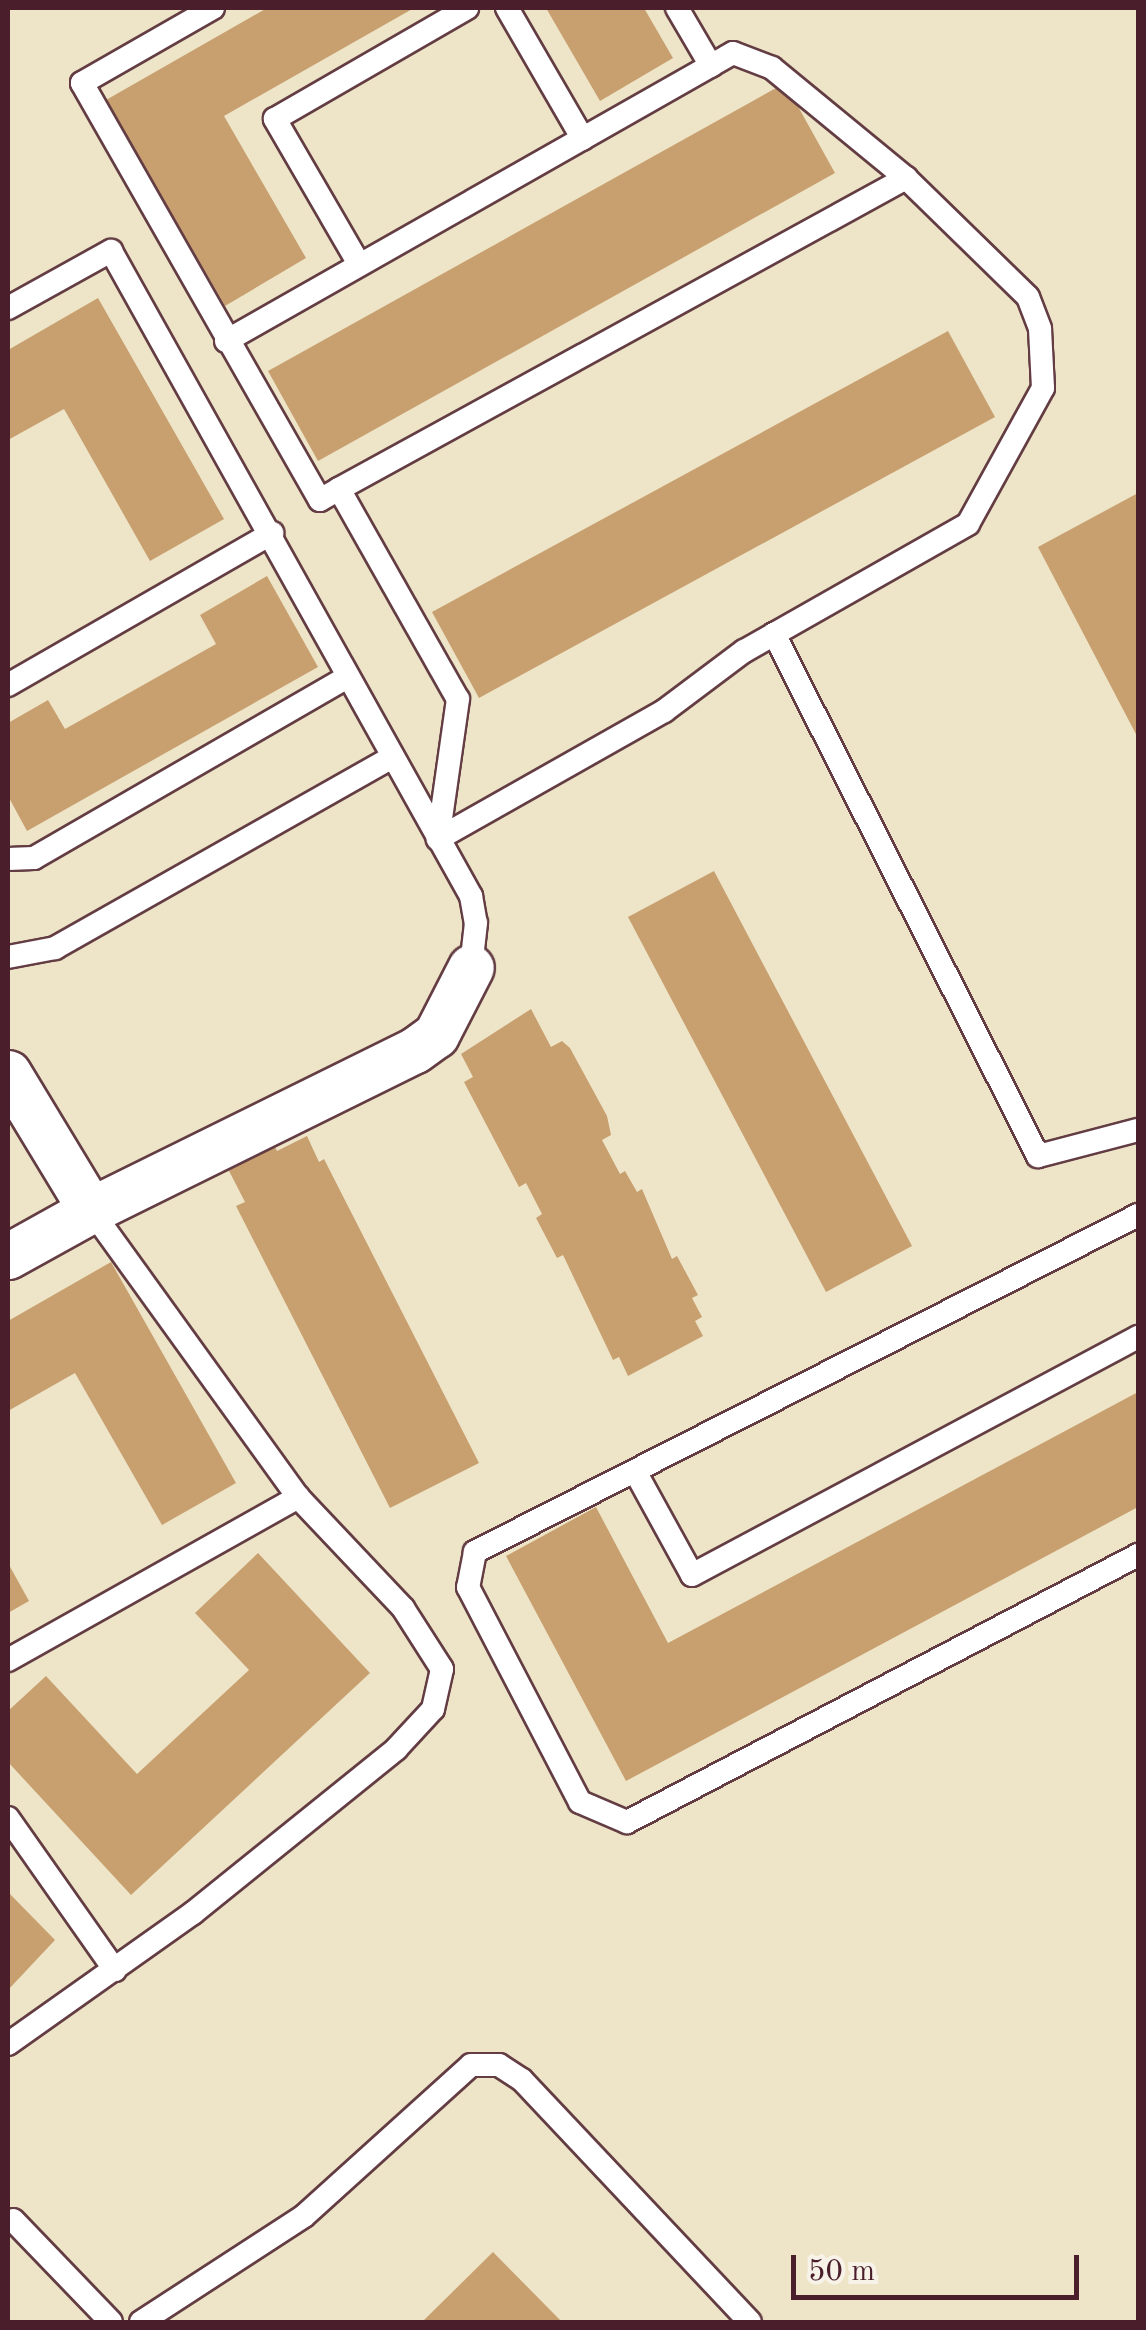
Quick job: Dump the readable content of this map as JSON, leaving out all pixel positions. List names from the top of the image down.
{
  "scale_bar": "50 m"
}
